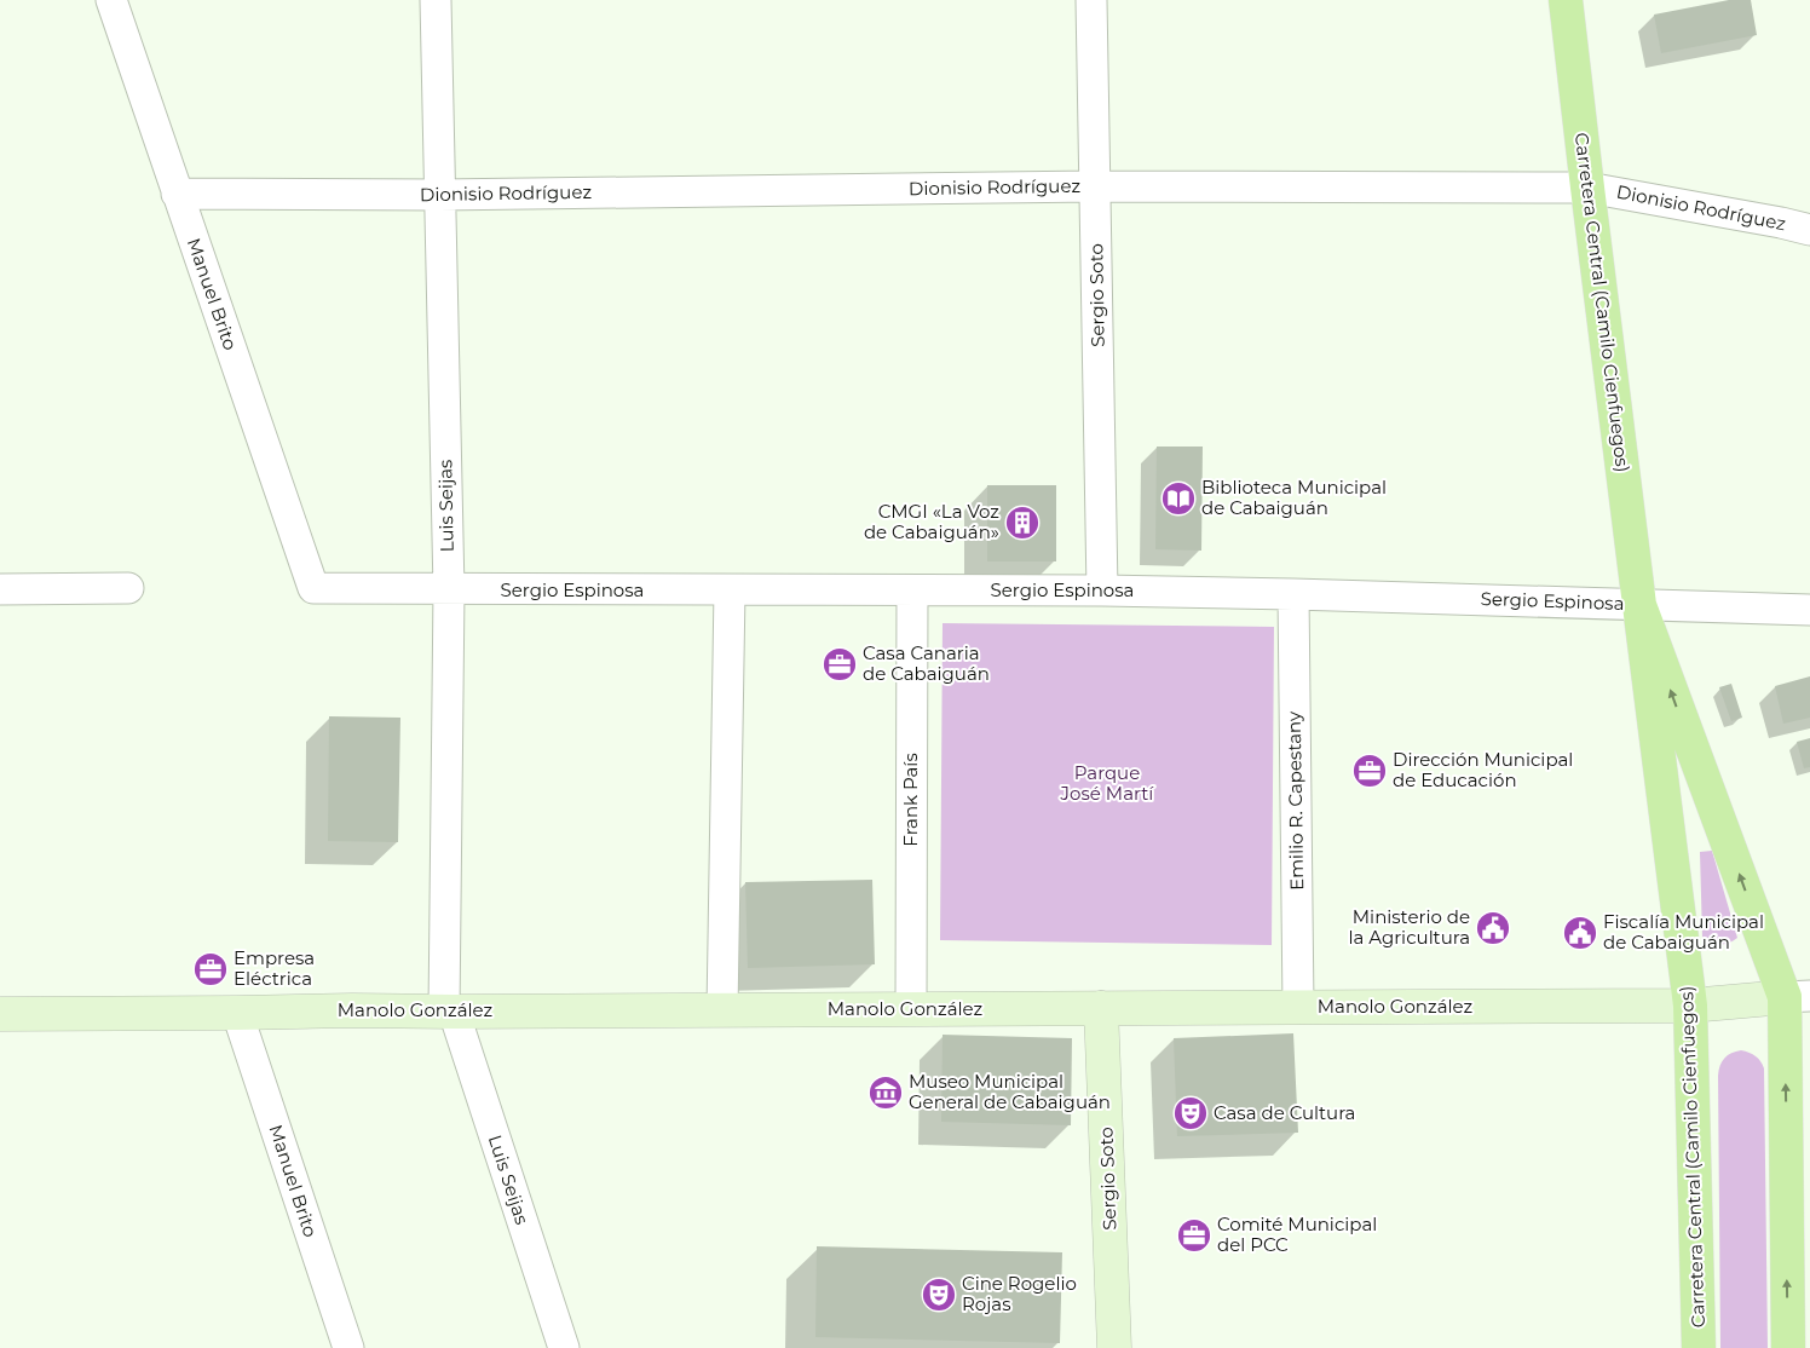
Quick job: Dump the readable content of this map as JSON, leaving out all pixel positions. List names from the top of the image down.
{
  "streets": {
    "main road": ["Carretera Central (Camilo Cienfuegos)"],
    "street": [
      "Dionisio Rodríguez",
      "Manuel Brito",
      "Sergio Soto",
      "Luis Seijas",
      "Sergio Espinosa",
      "Frank País",
      "Emilio R. Capestany",
      "Manolo González"
    ]
  },
  "crossings": [
    ["Dionisio Rodríguez", "Manuel Brito"],
    ["Dionisio Rodríguez", "Sergio Soto"],
    ["Dionisio Rodríguez", "Carretera Central (Camilo Cienfuegos)"],
    ["Dionisio Rodríguez", "Luis Seijas"],
    ["Manuel Brito", "Sergio Espinosa"],
    ["Manuel Brito", "Manolo González"],
    ["Sergio Soto", "Sergio Espinosa"],
    ["Sergio Soto", "Manolo González"],
    ["Carretera Central (Camilo Cienfuegos)", "Sergio Espinosa"],
    ["Carretera Central (Camilo Cienfuegos)", "Manolo González"],
    ["Luis Seijas", "Sergio Espinosa"],
    ["Luis Seijas", "Manolo González"],
    ["Sergio Espinosa", "Frank País"],
    ["Sergio Espinosa", "Emilio R. Capestany"],
    ["Frank País", "Manolo González"],
    ["Emilio R. Capestany", "Manolo González"]
  ],
  "parks": ["Parque José Martí"],
  "places": {
    "library": ["Biblioteca Municipal de Cabaiguán"],
    "building": ["CMGI «La Voz de Cabaiguán»"],
    "office": [
      "Casa Canaria de Cabaiguán",
      "Dirección Municipal de Educación",
      "Empresa Eléctrica",
      "Comité Municipal del PCC"
    ],
    "public building": ["Ministerio de la Agricultura", "Fiscalía Municipal de Cabaiguán"],
    "museum": ["Museo Municipal General de Cabaiguán"],
    "theatre": ["Casa de Cultura", "Cine Rogelio Rojas"]
  }
}
